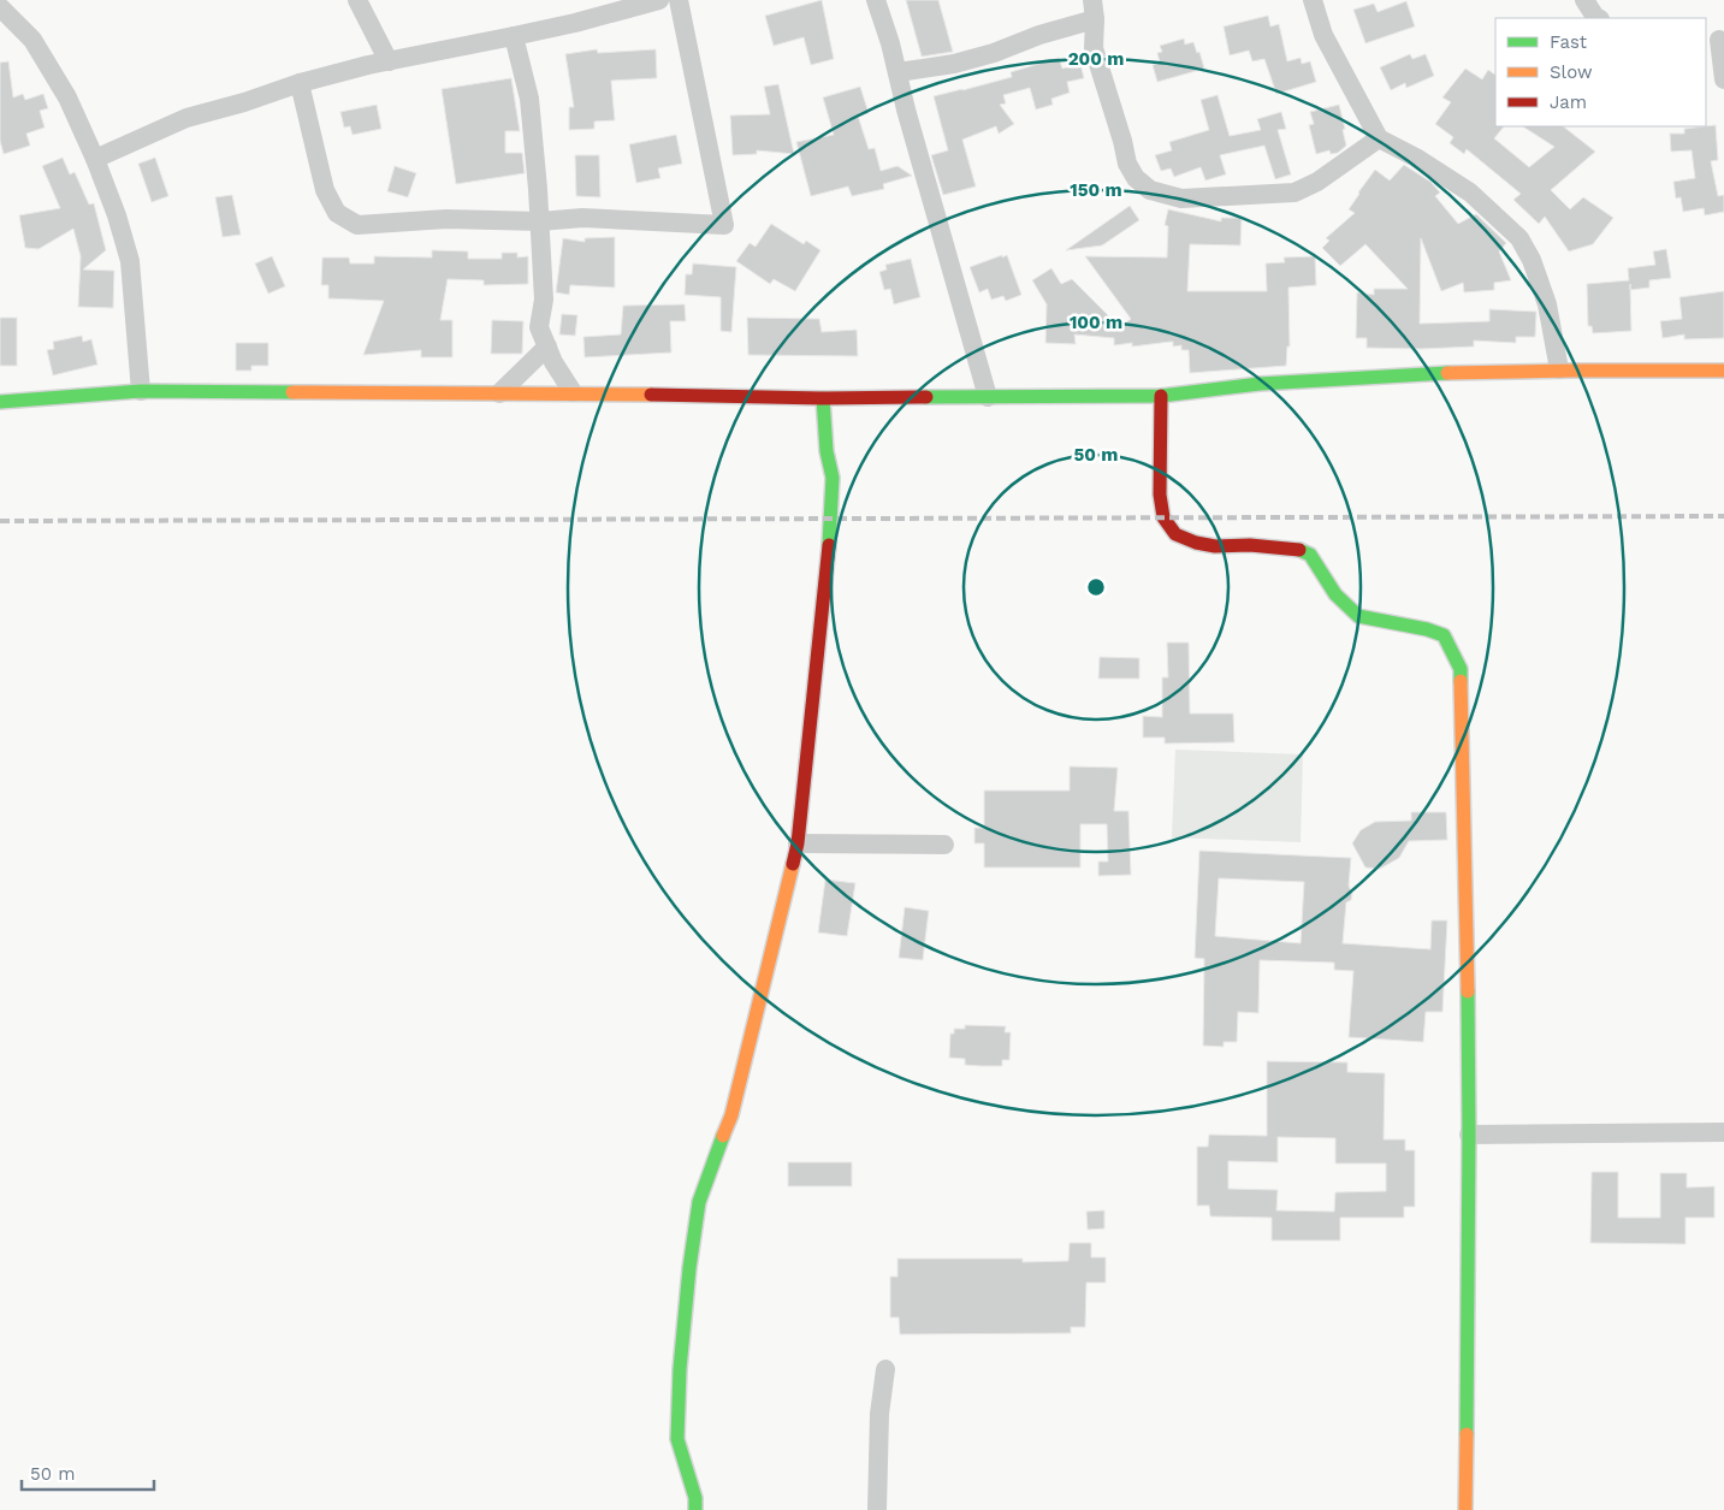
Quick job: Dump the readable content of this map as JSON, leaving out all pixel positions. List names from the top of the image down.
{
  "legend": ["Fast", "Slow", "Jam"],
  "scale_bar": "50 m",
  "rings": [
    "200 m",
    "150 m",
    "100 m",
    "50 m"
  ]
}
